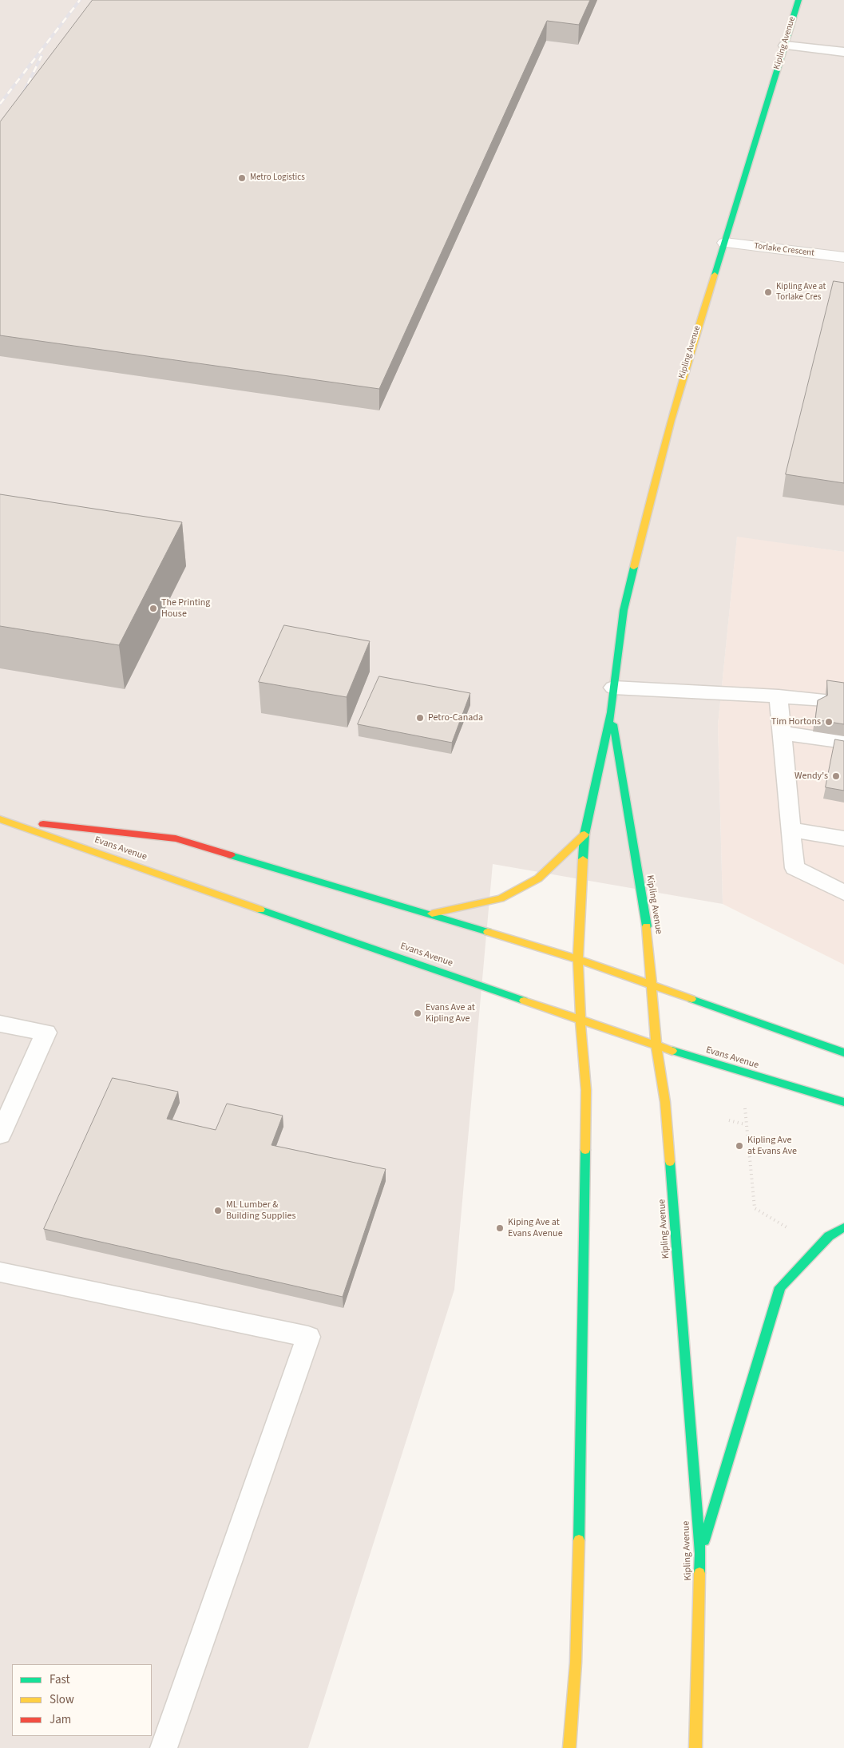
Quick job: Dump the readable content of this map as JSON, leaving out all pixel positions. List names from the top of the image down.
{
  "streets": {
    "main road": ["Kipling Avenue", "Evans Avenue"],
    "street": ["Torlake Crescent"]
  },
  "crossings": [
    ["Kipling Avenue", "Torlake Crescent"],
    ["Kipling Avenue", "Evans Avenue"]
  ],
  "places": [
    "Metro Logistics",
    "Kipling Ave at Torlake Cres",
    "The Printing House",
    "Petro-Canada",
    "Tim Hortons",
    "Wendy's",
    "Evans Ave at Kipling Ave",
    "Kipling Ave at Evans Ave",
    "ML Lumber & Building Supplies",
    "Kiping Ave at Evans Avenue"
  ],
  "legend": ["Fast", "Slow", "Jam"]
}
